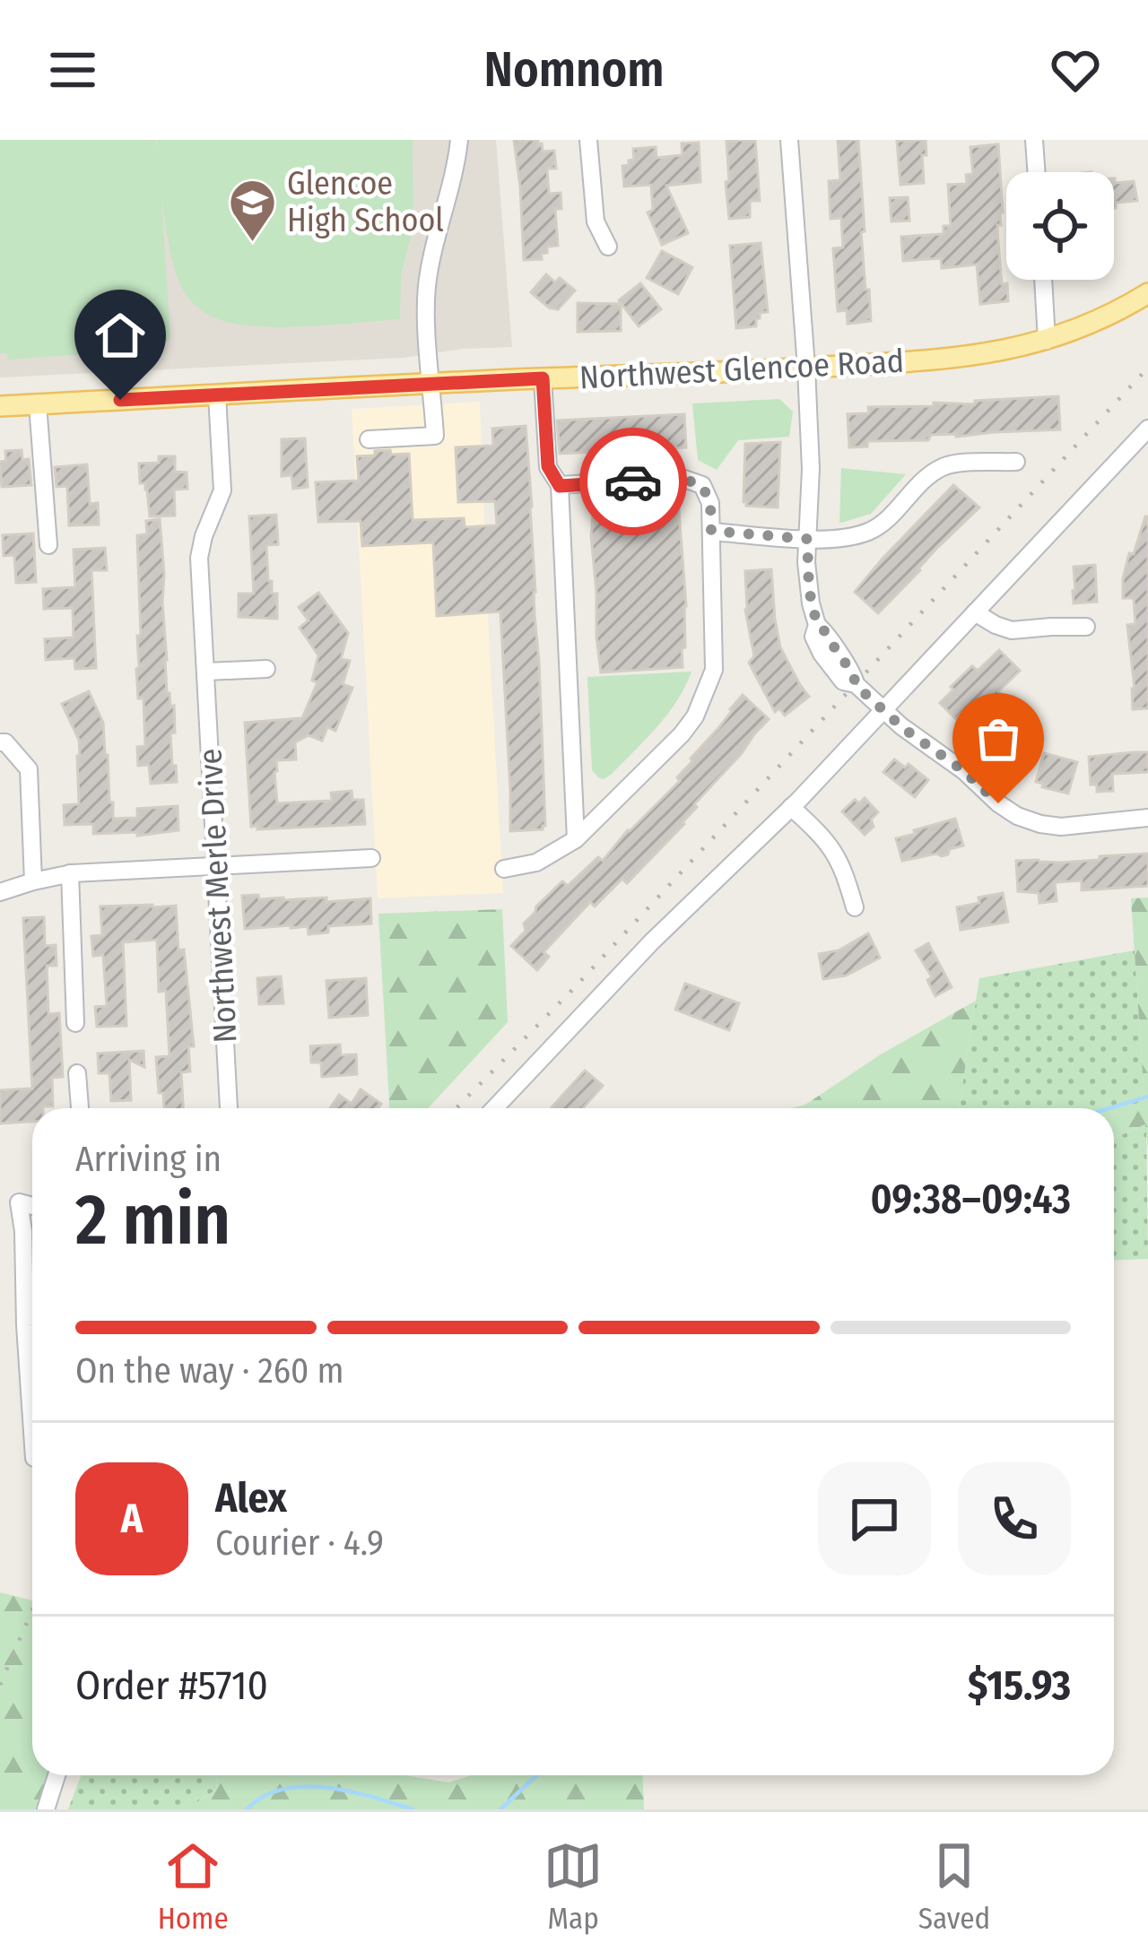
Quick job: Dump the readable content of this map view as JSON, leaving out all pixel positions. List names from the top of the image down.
{
  "streets": {
    "main road": ["Northwest Glencoe Road"],
    "street": ["Northwest Merle Drive"]
  },
  "crossings": [
    ["Northwest Glencoe Road", "Northwest Merle Drive"]
  ],
  "places": {
    "school or university": ["Glencoe High School"]
  },
  "page": {
    "header": "Nomnom",
    "heading": ["2 min", "Arriving in", "09:38–09:43"],
    "panel": [
      "Alex",
      "Courier · 4.9",
      "Order #5710",
      "$15.93"
    ],
    "bar": "On the way · 260 m",
    "round": "A",
    "tabs": ["Home", "Map", "Saved"]
  }
}
